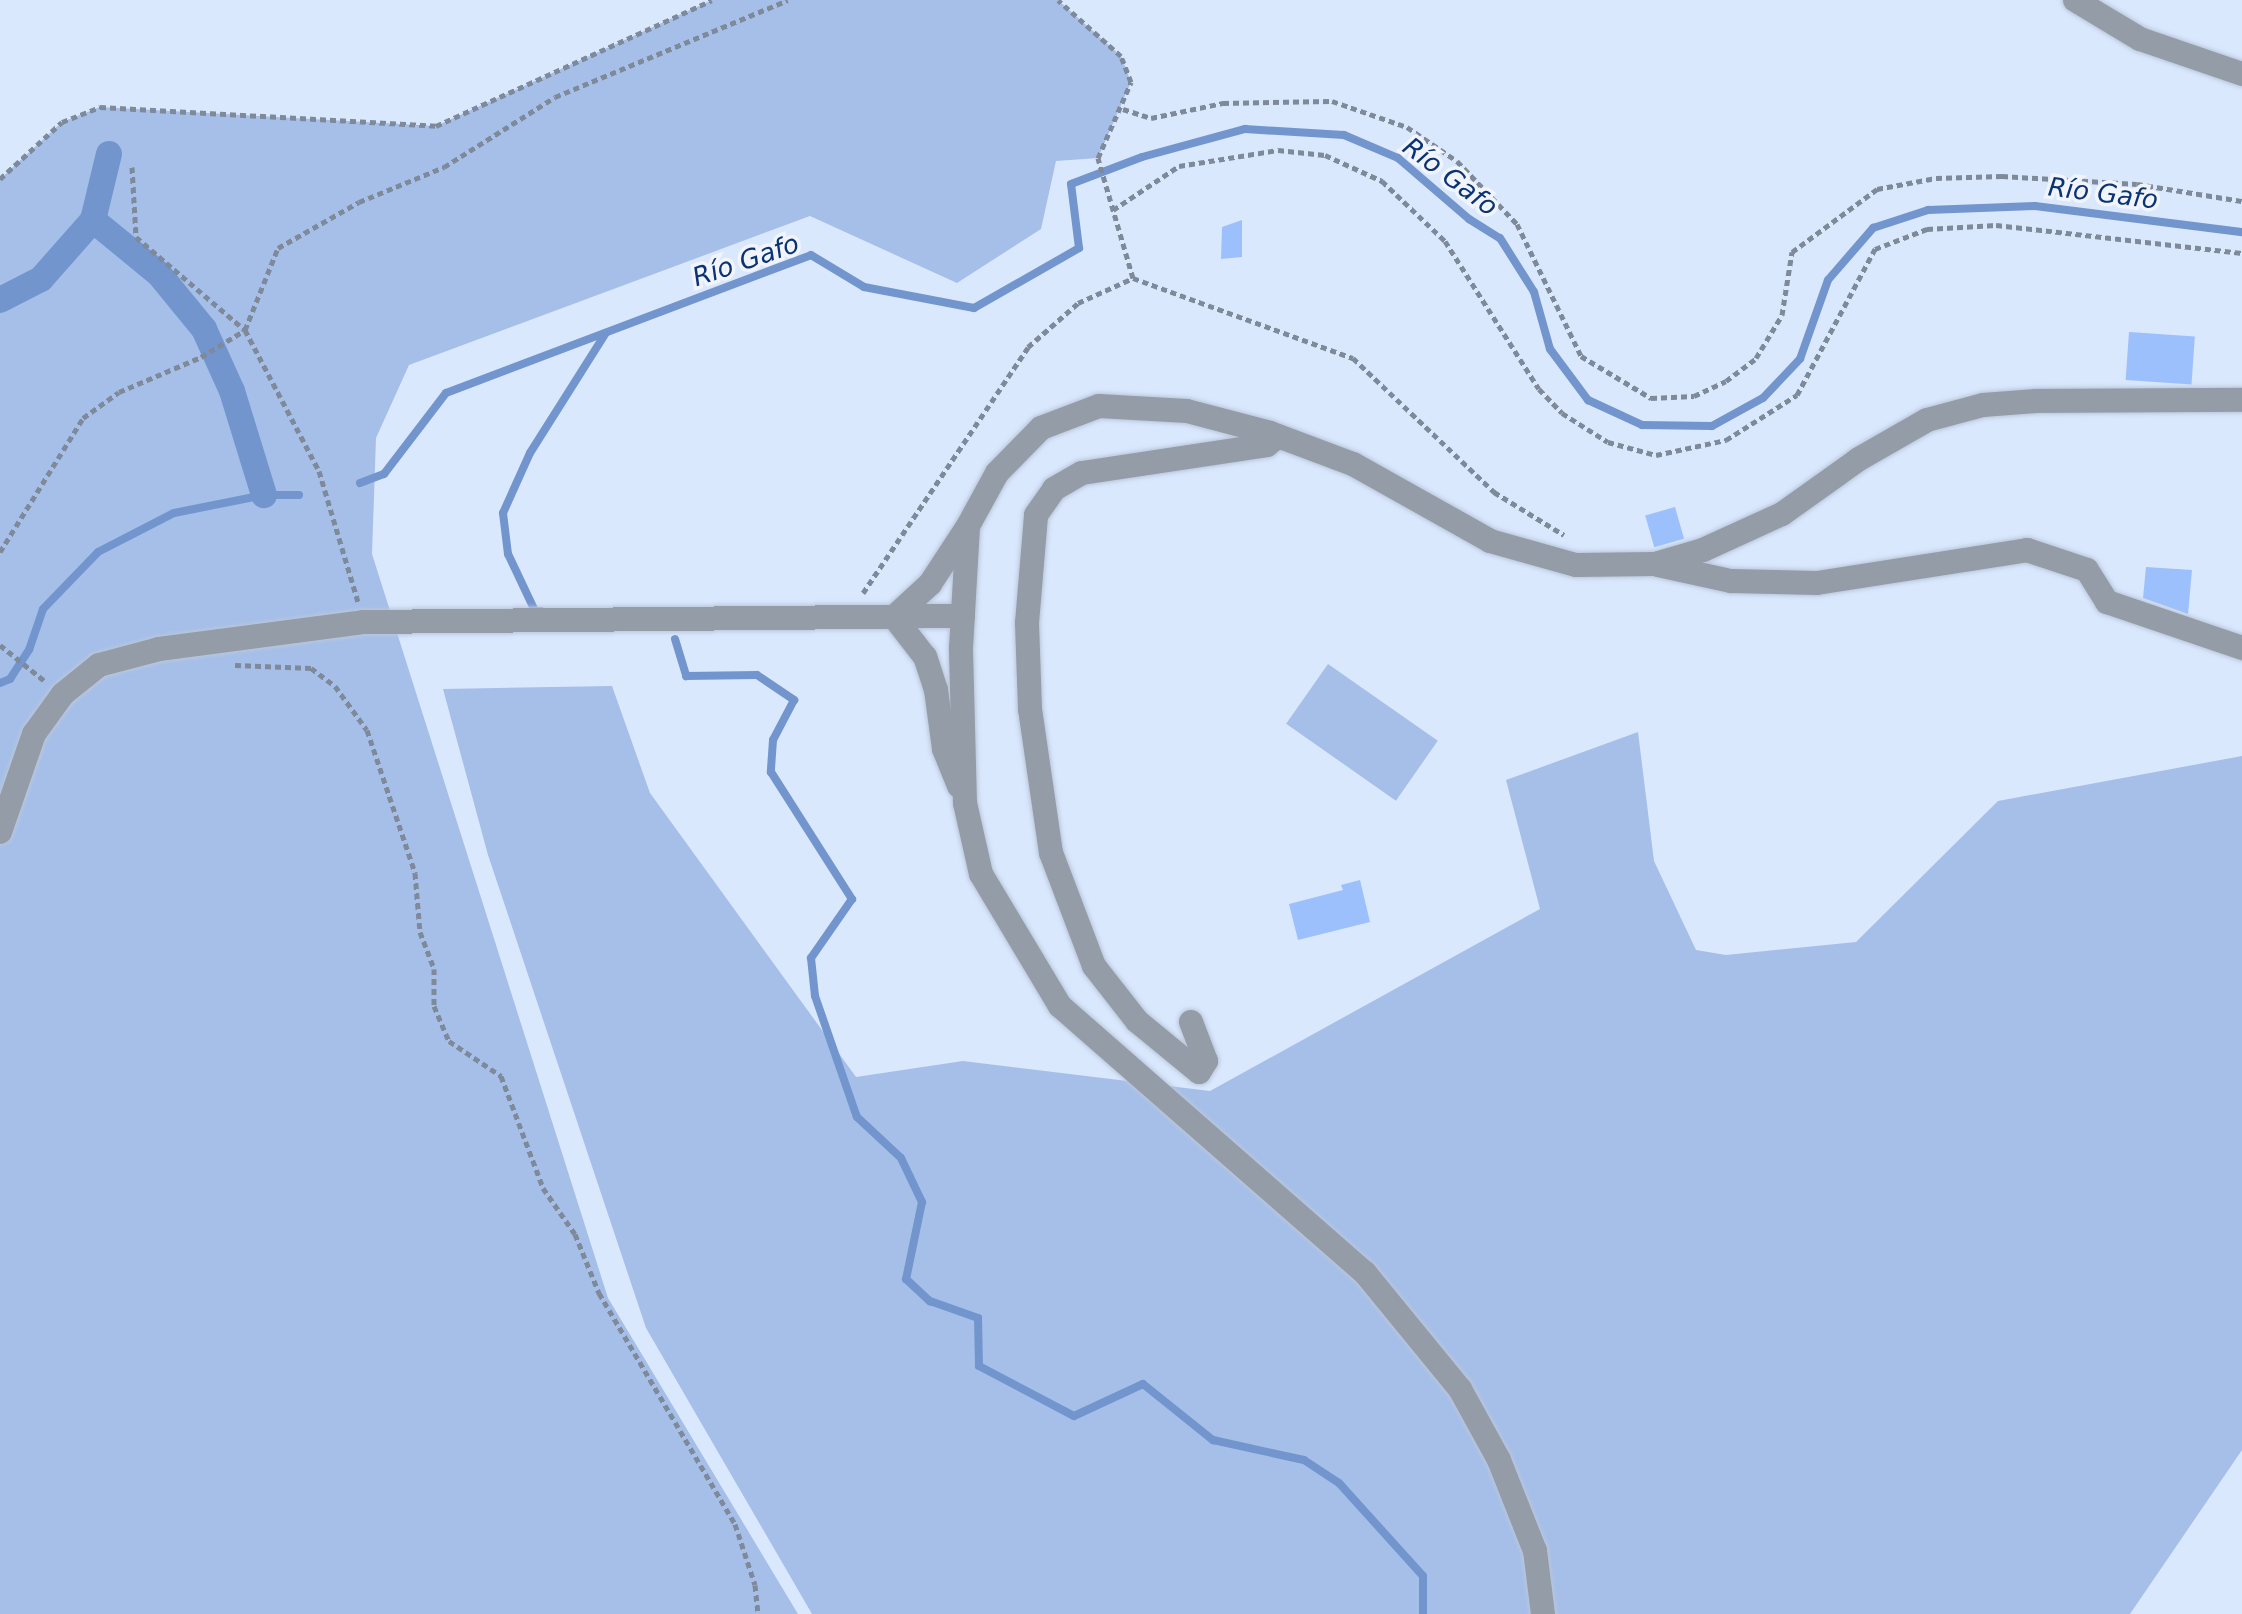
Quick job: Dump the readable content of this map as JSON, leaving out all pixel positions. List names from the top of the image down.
{
  "water": ["Río Gafo"]
}
